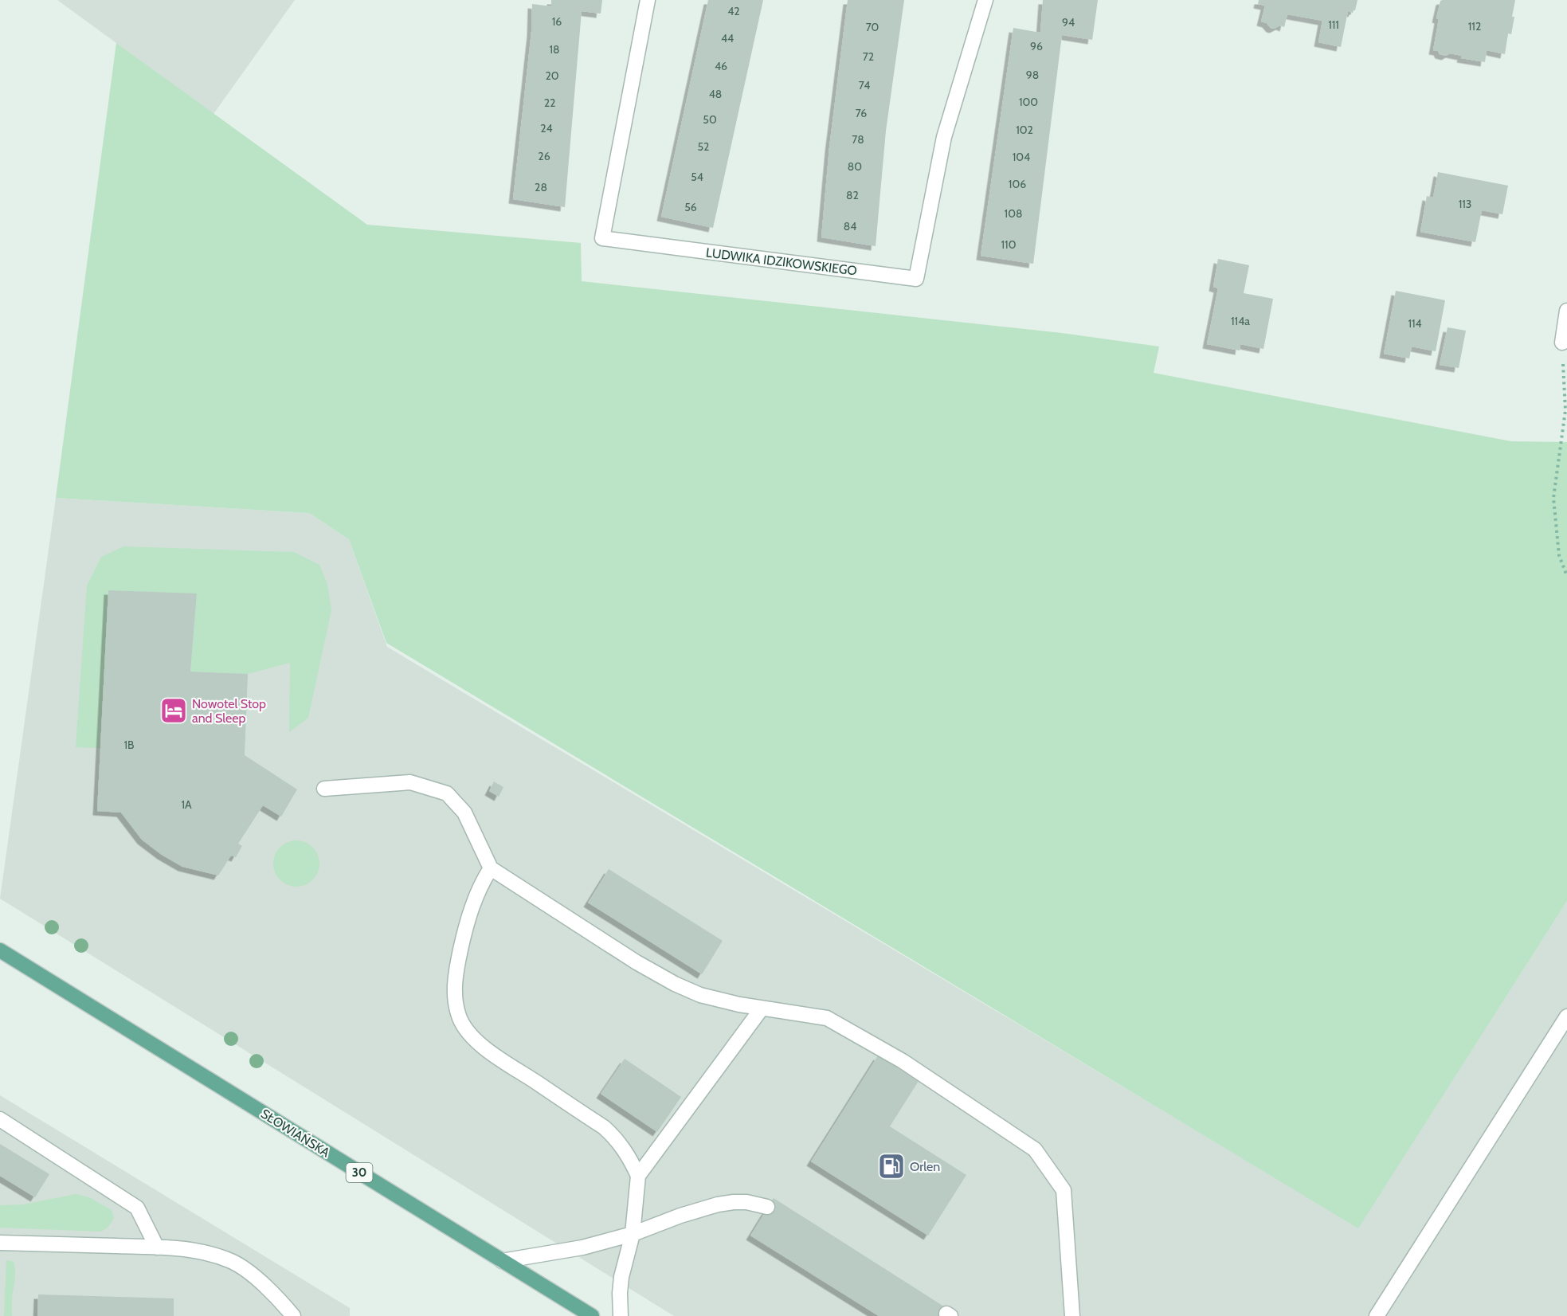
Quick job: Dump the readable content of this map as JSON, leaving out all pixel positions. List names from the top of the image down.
{
  "streets": {
    "main road": ["SŁOWIAŃSKA", "30"],
    "street": ["LUDWIKA IDZIKOWSKIEGO"]
  },
  "places": {
    "hotel": ["Nowotel Stop and Sleep"],
    "fuel station": ["Orlen"]
  },
  "house_numbers": [
    "42",
    "16",
    "94",
    "111",
    "112",
    "70",
    "44",
    "96",
    "18",
    "72",
    "46",
    "98",
    "20",
    "74",
    "48",
    "100",
    "22",
    "76",
    "50",
    "24",
    "102",
    "78",
    "52",
    "26",
    "104",
    "80",
    "54",
    "106",
    "28",
    "82",
    "113",
    "56",
    "108",
    "84",
    "110",
    "114a",
    "114",
    "1B",
    "1A"
  ]
}
